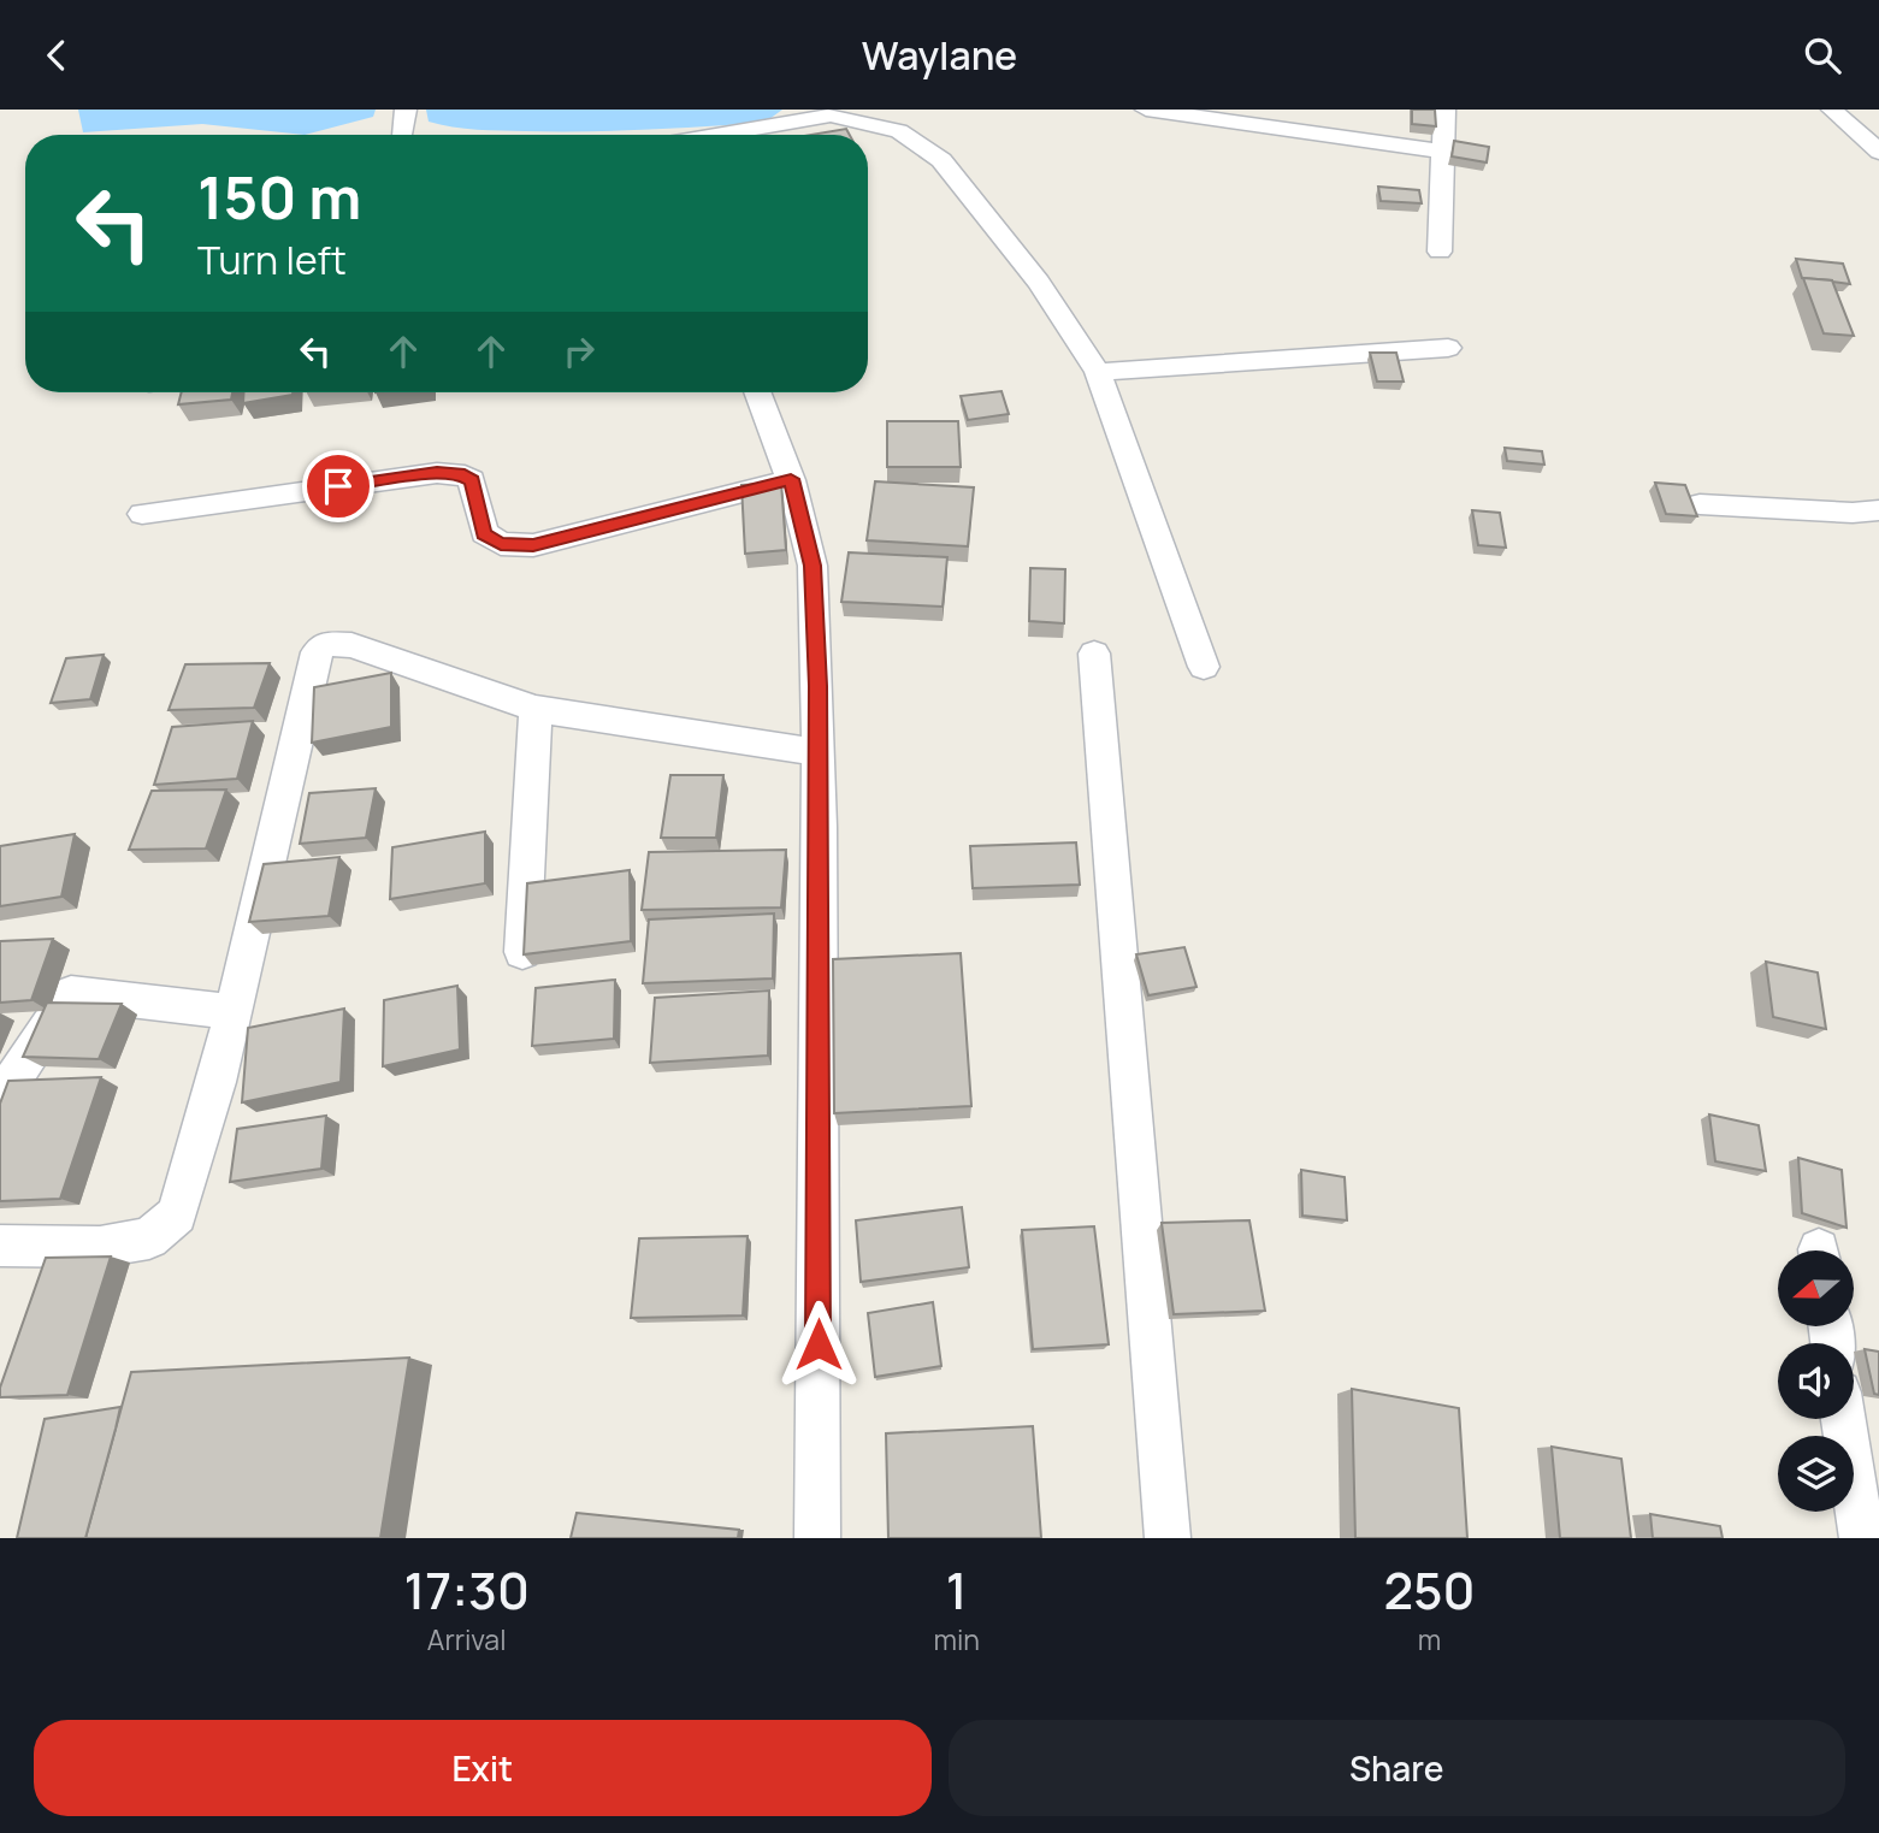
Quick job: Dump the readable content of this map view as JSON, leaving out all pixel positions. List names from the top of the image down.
{
  "north": "left",
  "page": {
    "header": "Waylane",
    "turn": ["150 m", "Turn left"],
    "eta": [
      "17:30",
      "Arrival",
      "1",
      "min",
      "250",
      "m"
    ],
    "buttons": ["Exit", "Share"]
  }
}
